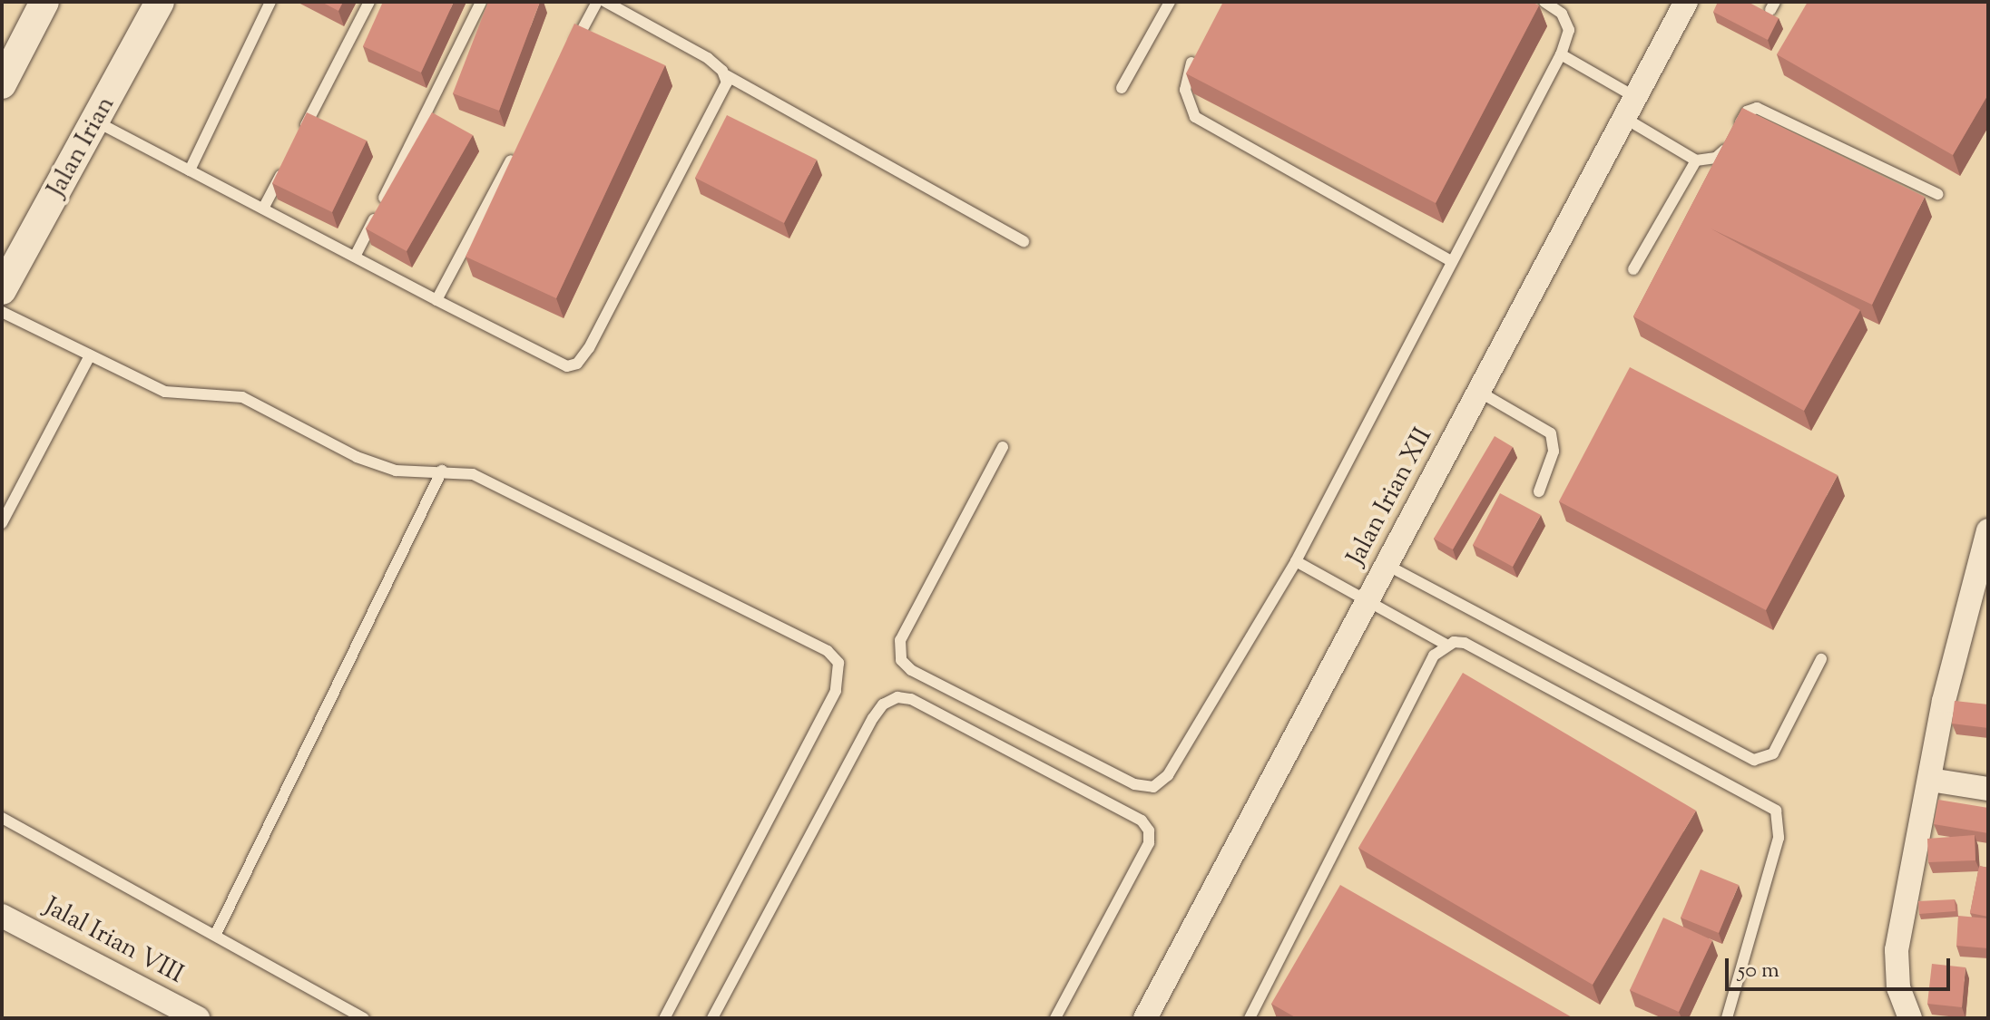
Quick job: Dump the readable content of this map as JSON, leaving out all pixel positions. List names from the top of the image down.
{
  "streets": {
    "street": ["Jalan Irian", "Jalan Irian XII", "Jalal Irian VIII"]
  },
  "scale_bar": "50 m"
}
